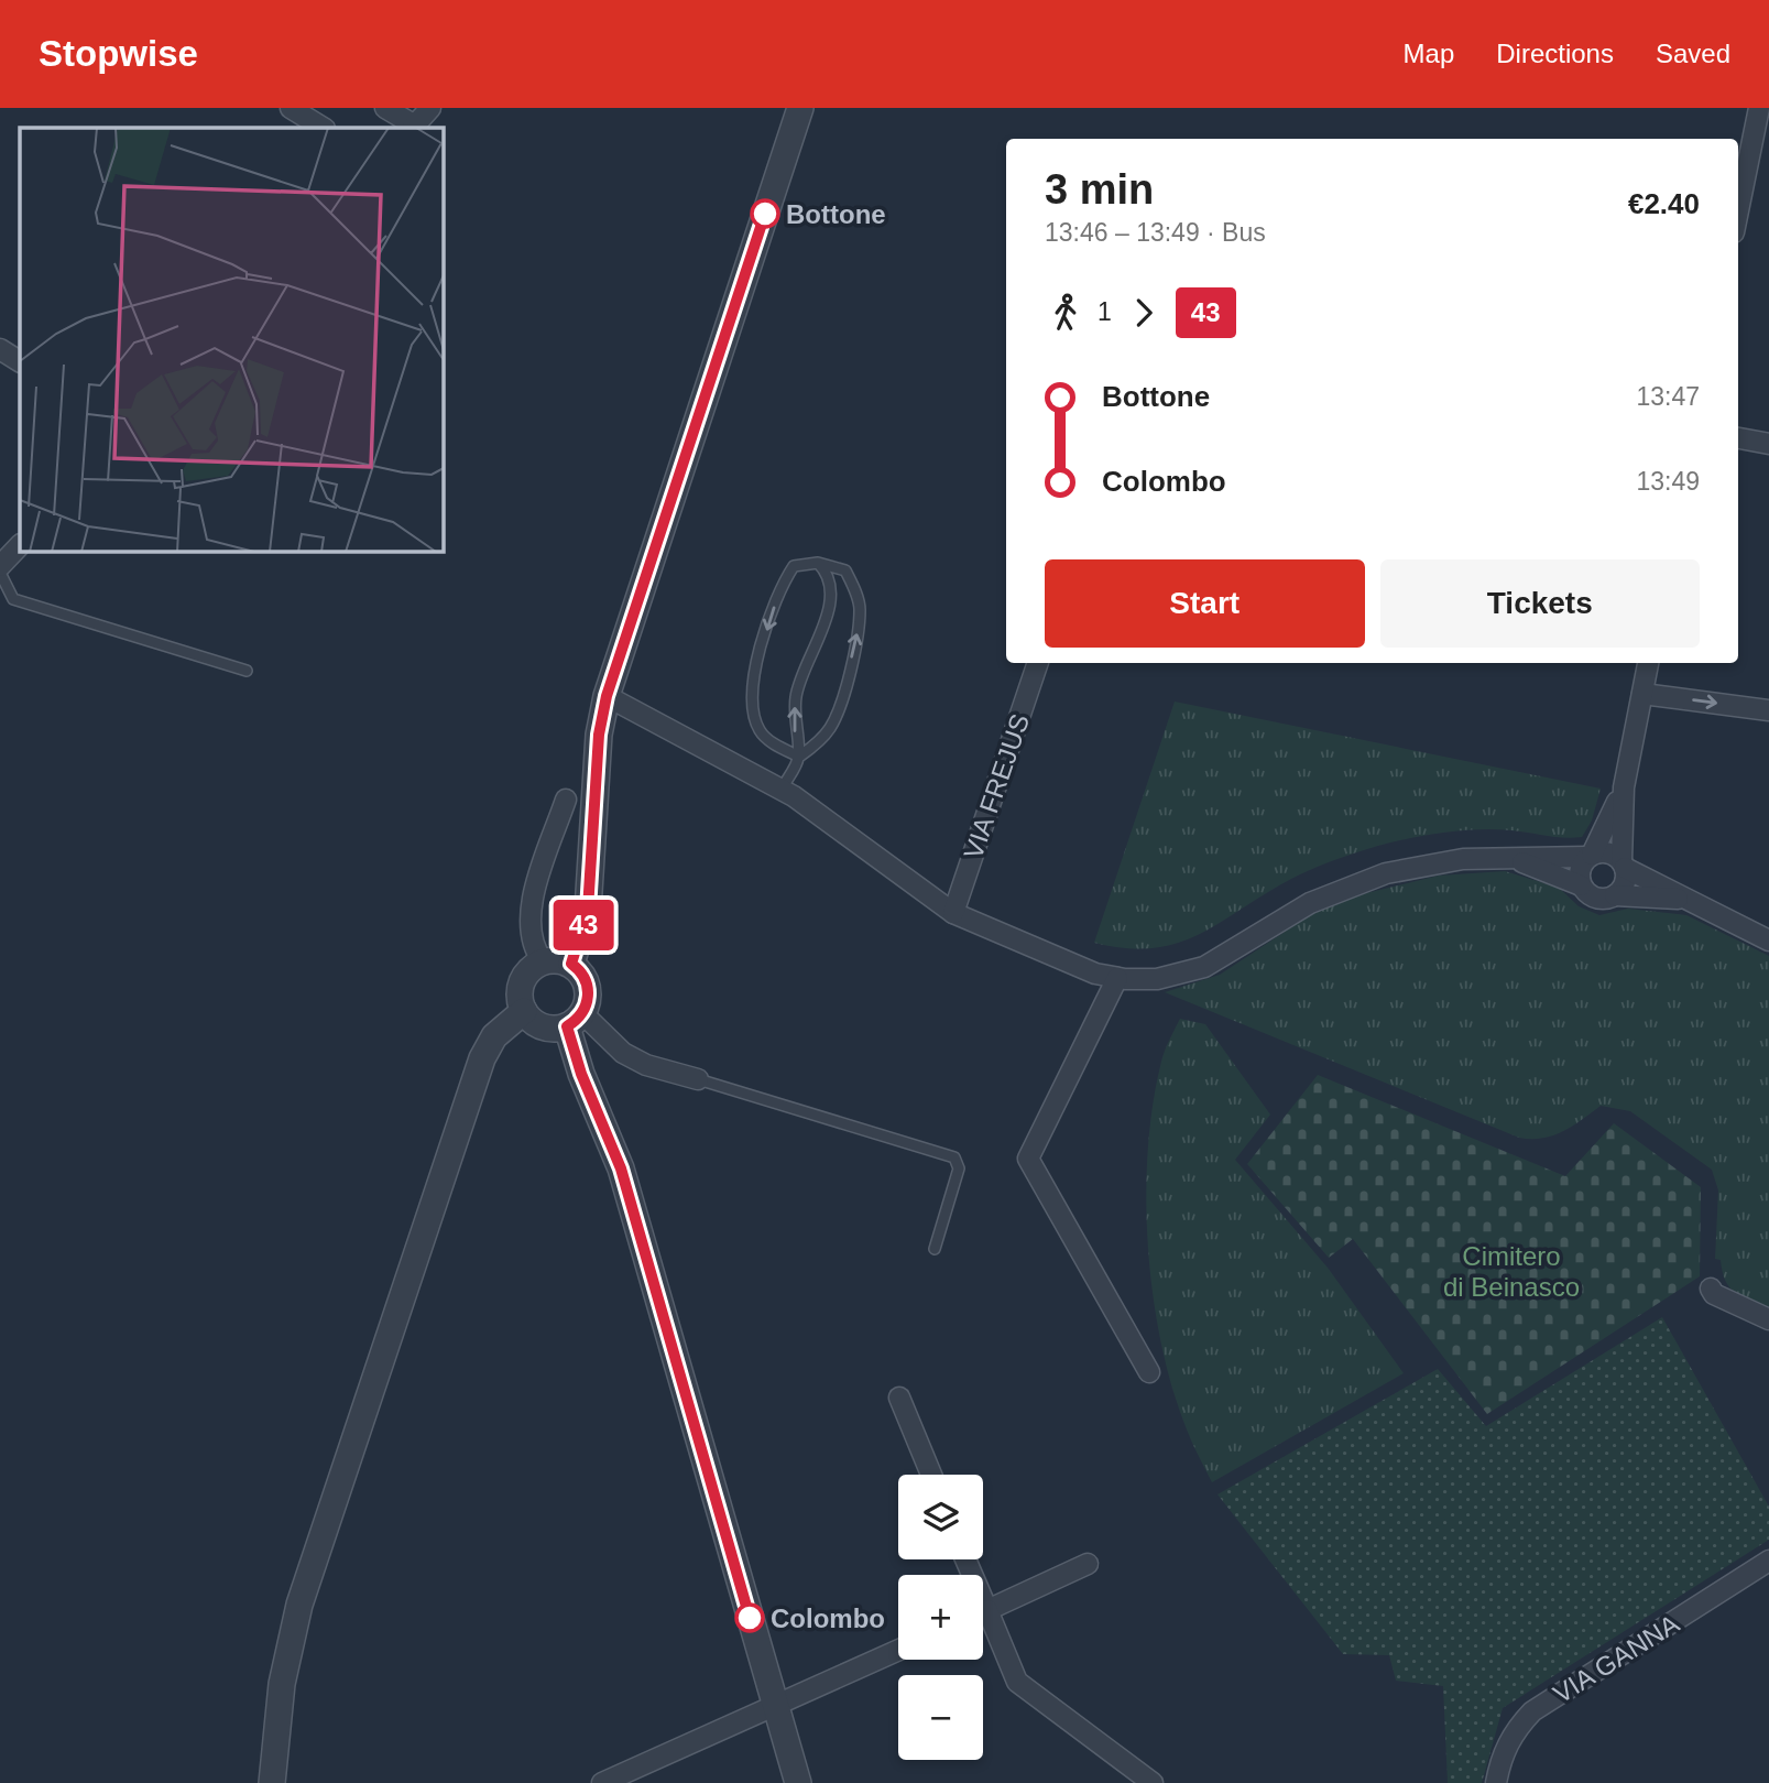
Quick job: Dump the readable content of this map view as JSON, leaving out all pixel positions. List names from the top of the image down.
{
  "streets": {
    "street": ["VIA FREJUS", "VIA GANNA"]
  },
  "parks": ["Cimitero di Beinasco"],
  "places": ["Bottone", "Colombo"],
  "lines": ["bus line 43"],
  "page": {
    "header": "Stopwise",
    "nav": ["Map", "Directions", "Saved"],
    "on_map": "43",
    "heading": ["3 min", "13:46 – 13:49 · Bus", "€2.40"],
    "legs": ["1", "43"],
    "list": [
      {
        "name": "Bottone",
        "value": "13:47"
      },
      {
        "name": "Colombo",
        "value": "13:49"
      }
    ],
    "buttons": ["Start", "Tickets"],
    "map_buttons": ["+", "−"]
  }
}
